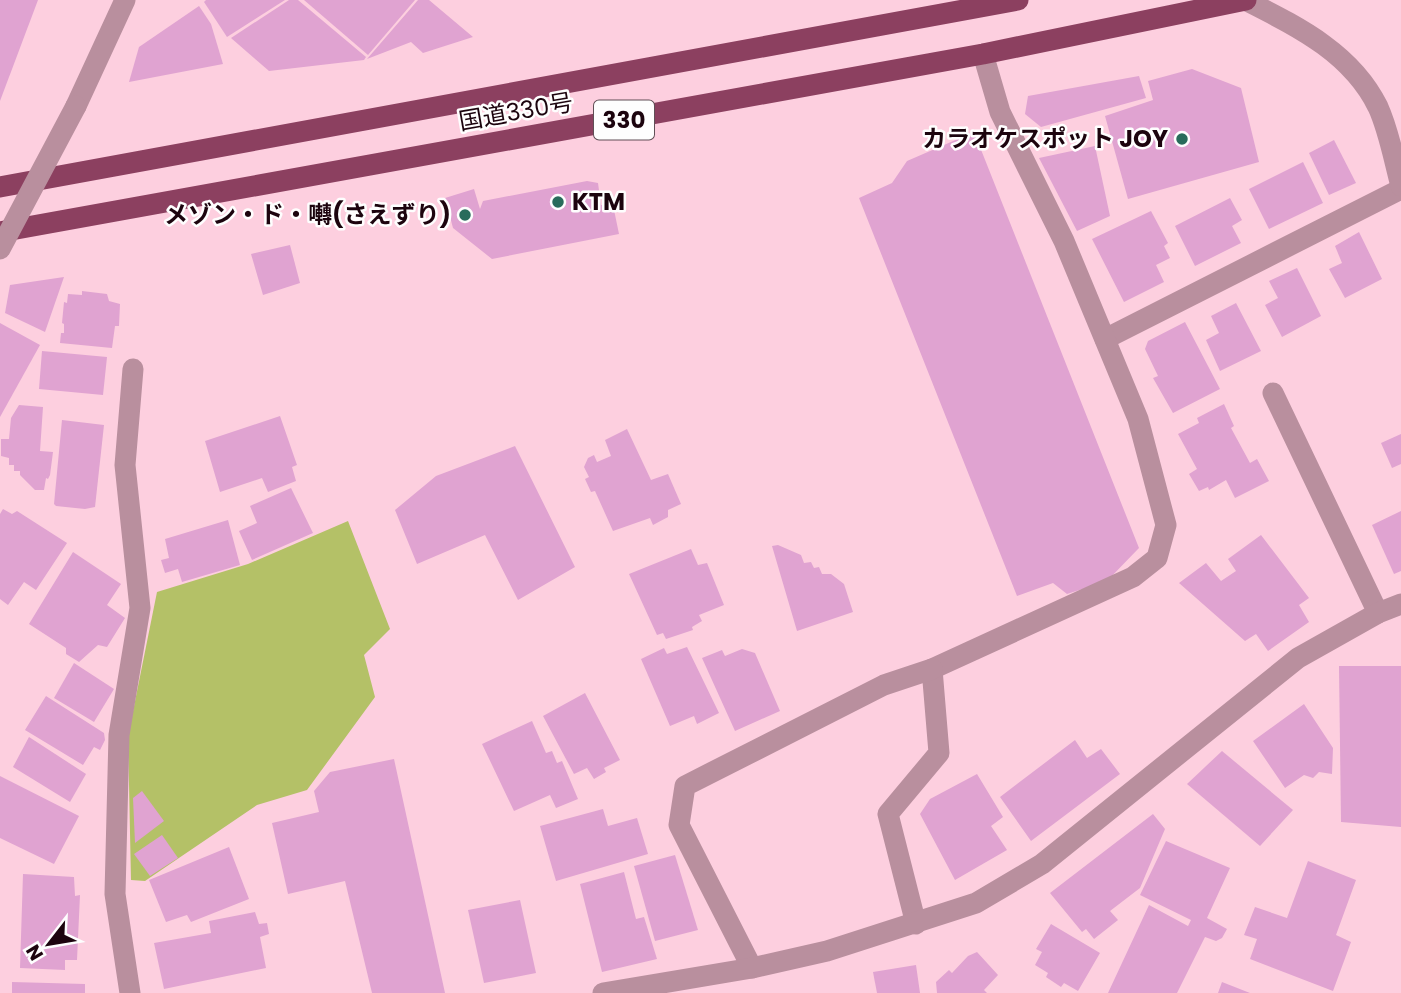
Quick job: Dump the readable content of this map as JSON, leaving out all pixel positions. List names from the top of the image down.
{
  "streets": {
    "highway": ["国道330号", "330"]
  },
  "places": ["カラオケスポット JOY", "KTM", "メゾン・ド・囀(さえずり)"],
  "north": "bottom left"
}
